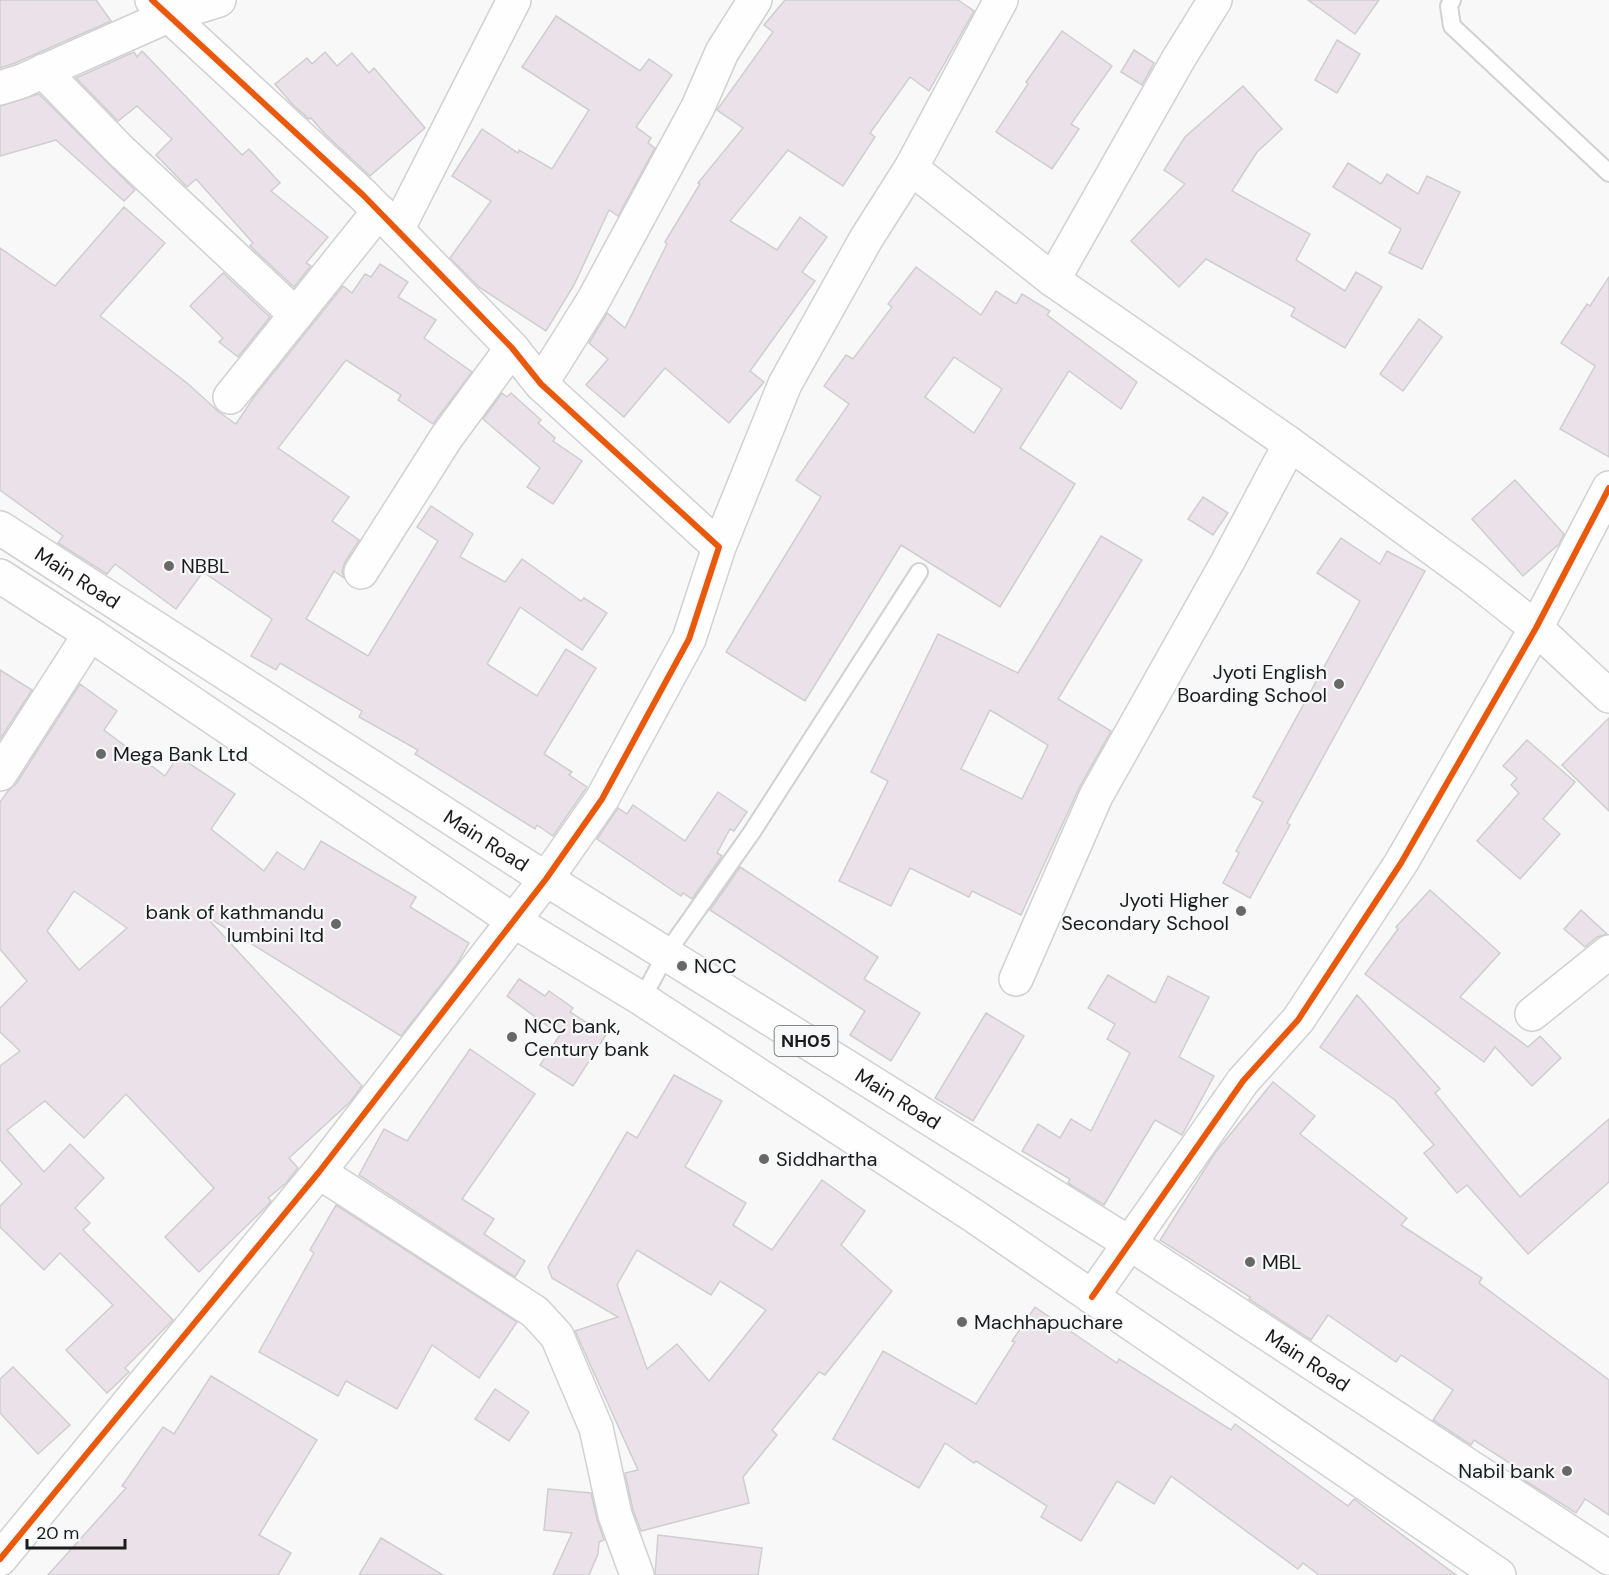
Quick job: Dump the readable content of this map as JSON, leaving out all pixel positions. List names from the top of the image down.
{
  "streets": {
    "street": ["Main Road", "NH05"]
  },
  "places": [
    "NBBL",
    "Jyoti English Boarding School",
    "Mega Bank Ltd",
    "Jyoti Higher Secondary School",
    "bank of kathmandu lumbini ltd",
    "NCC",
    "NCC bank, Century bank",
    "Siddhartha",
    "MBL",
    "Machhapuchare",
    "Nabil bank"
  ],
  "scale_bar": "20 m"
}
